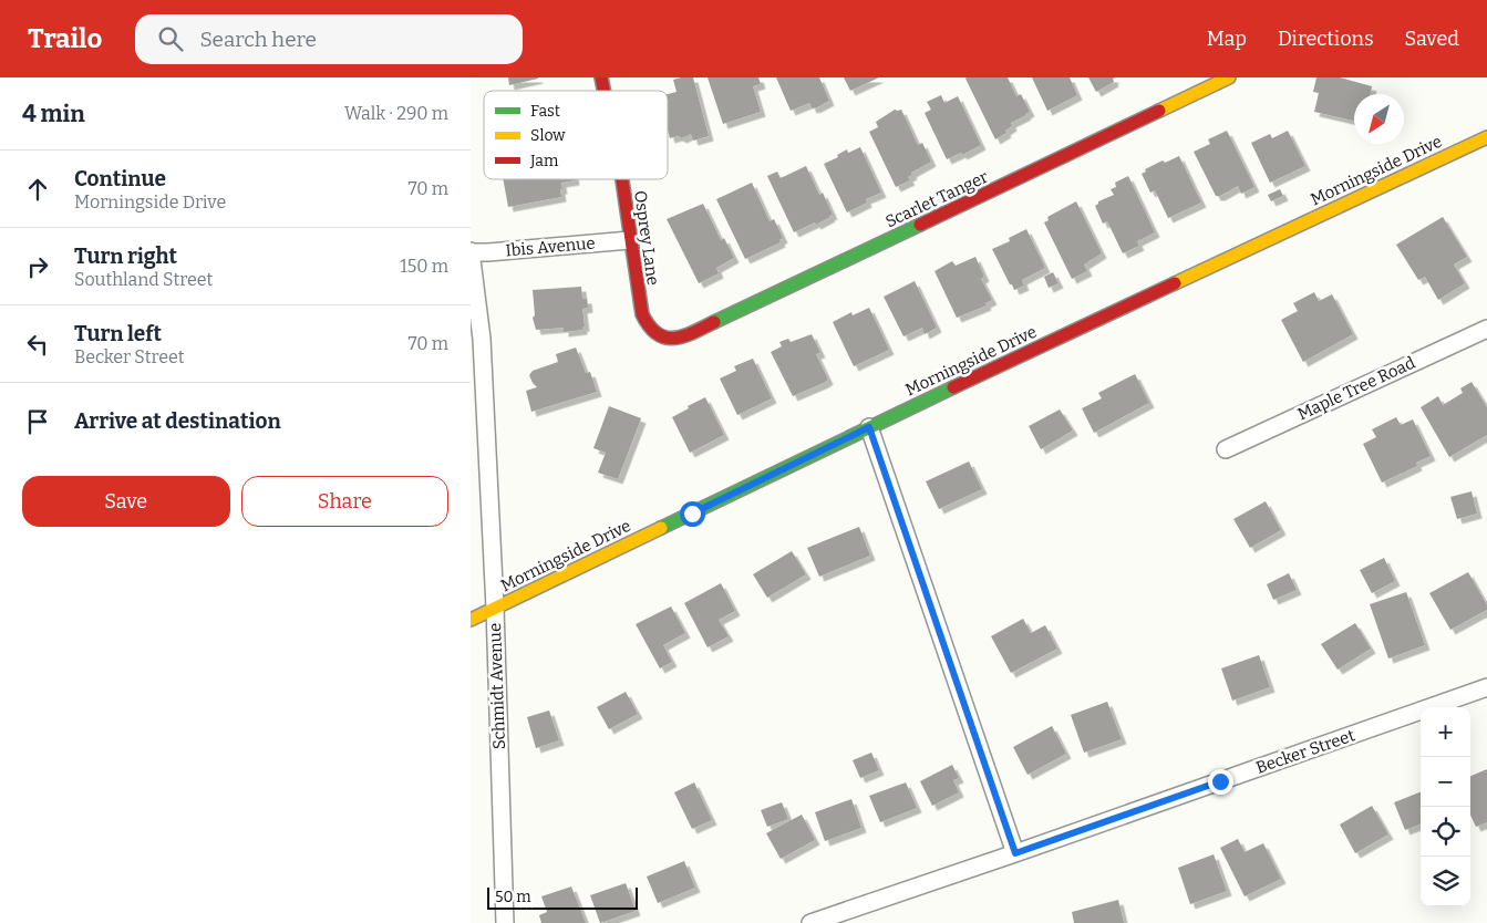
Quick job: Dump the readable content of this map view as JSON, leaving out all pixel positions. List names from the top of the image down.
{
  "streets": {
    "street": [
      "Morningside Drive",
      "Scarlet Tanger",
      "Osprey Lane",
      "Ibis Avenue",
      "Maple Tree Road",
      "Schmidt Avenue",
      "Becker Street"
    ]
  },
  "crossings": [
    ["Morningside Drive", "Schmidt Avenue"],
    ["Scarlet Tanger", "Osprey Lane"],
    ["Osprey Lane", "Ibis Avenue"],
    ["Ibis Avenue", "Schmidt Avenue"]
  ],
  "legend": ["Fast", "Slow", "Jam"],
  "scale_bar": "50 m",
  "north": "bottom left",
  "page": {
    "header": "Trailo",
    "search": "Search here",
    "nav": ["Map", "Directions", "Saved"],
    "heading": ["4 min", "Walk · 290 m"],
    "list": [
      ["Continue", "Morningside Drive", "70 m"],
      ["Turn right", "Southland Street", "150 m"],
      ["Turn left", "Becker Street", "70 m"],
      "Arrive at destination"
    ],
    "buttons": ["Save", "Share"],
    "map_buttons": ["+", "−"],
    "scale": "50 m"
  }
}
